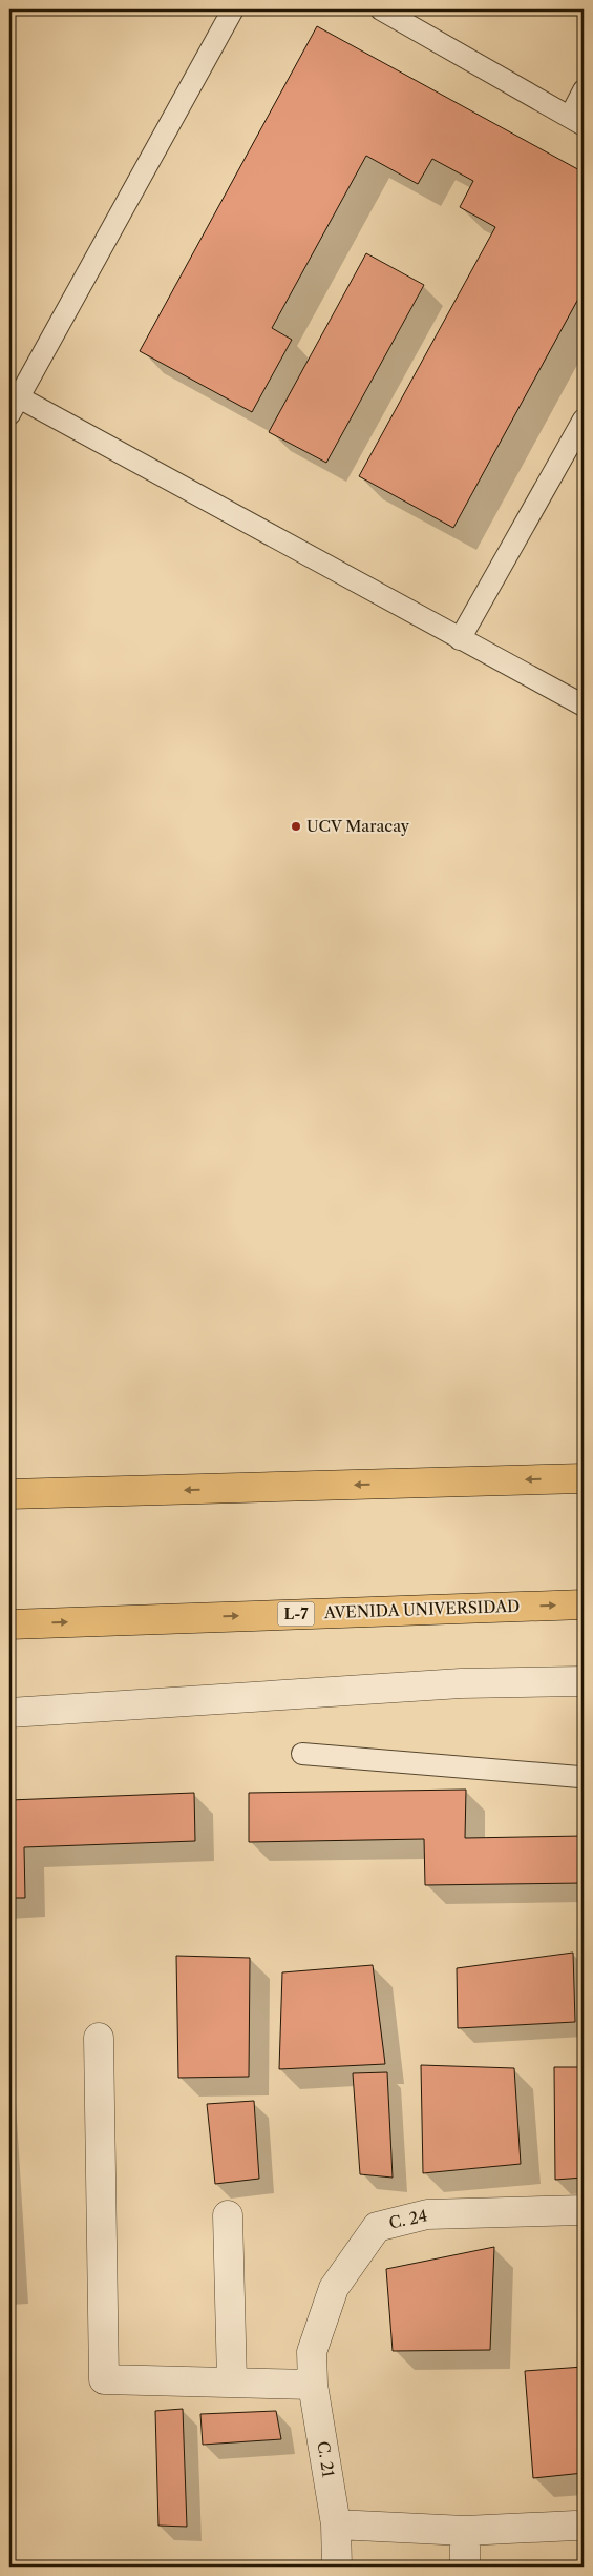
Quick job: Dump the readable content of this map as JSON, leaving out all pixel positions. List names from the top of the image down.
{
  "streets": {
    "main road": ["AVENIDA UNIVERSIDAD", "L-7"],
    "street": ["C. 24", "C. 21"]
  },
  "crossings": [
    ["C. 24", "C. 21"]
  ],
  "places": ["UCV Maracay"]
}
